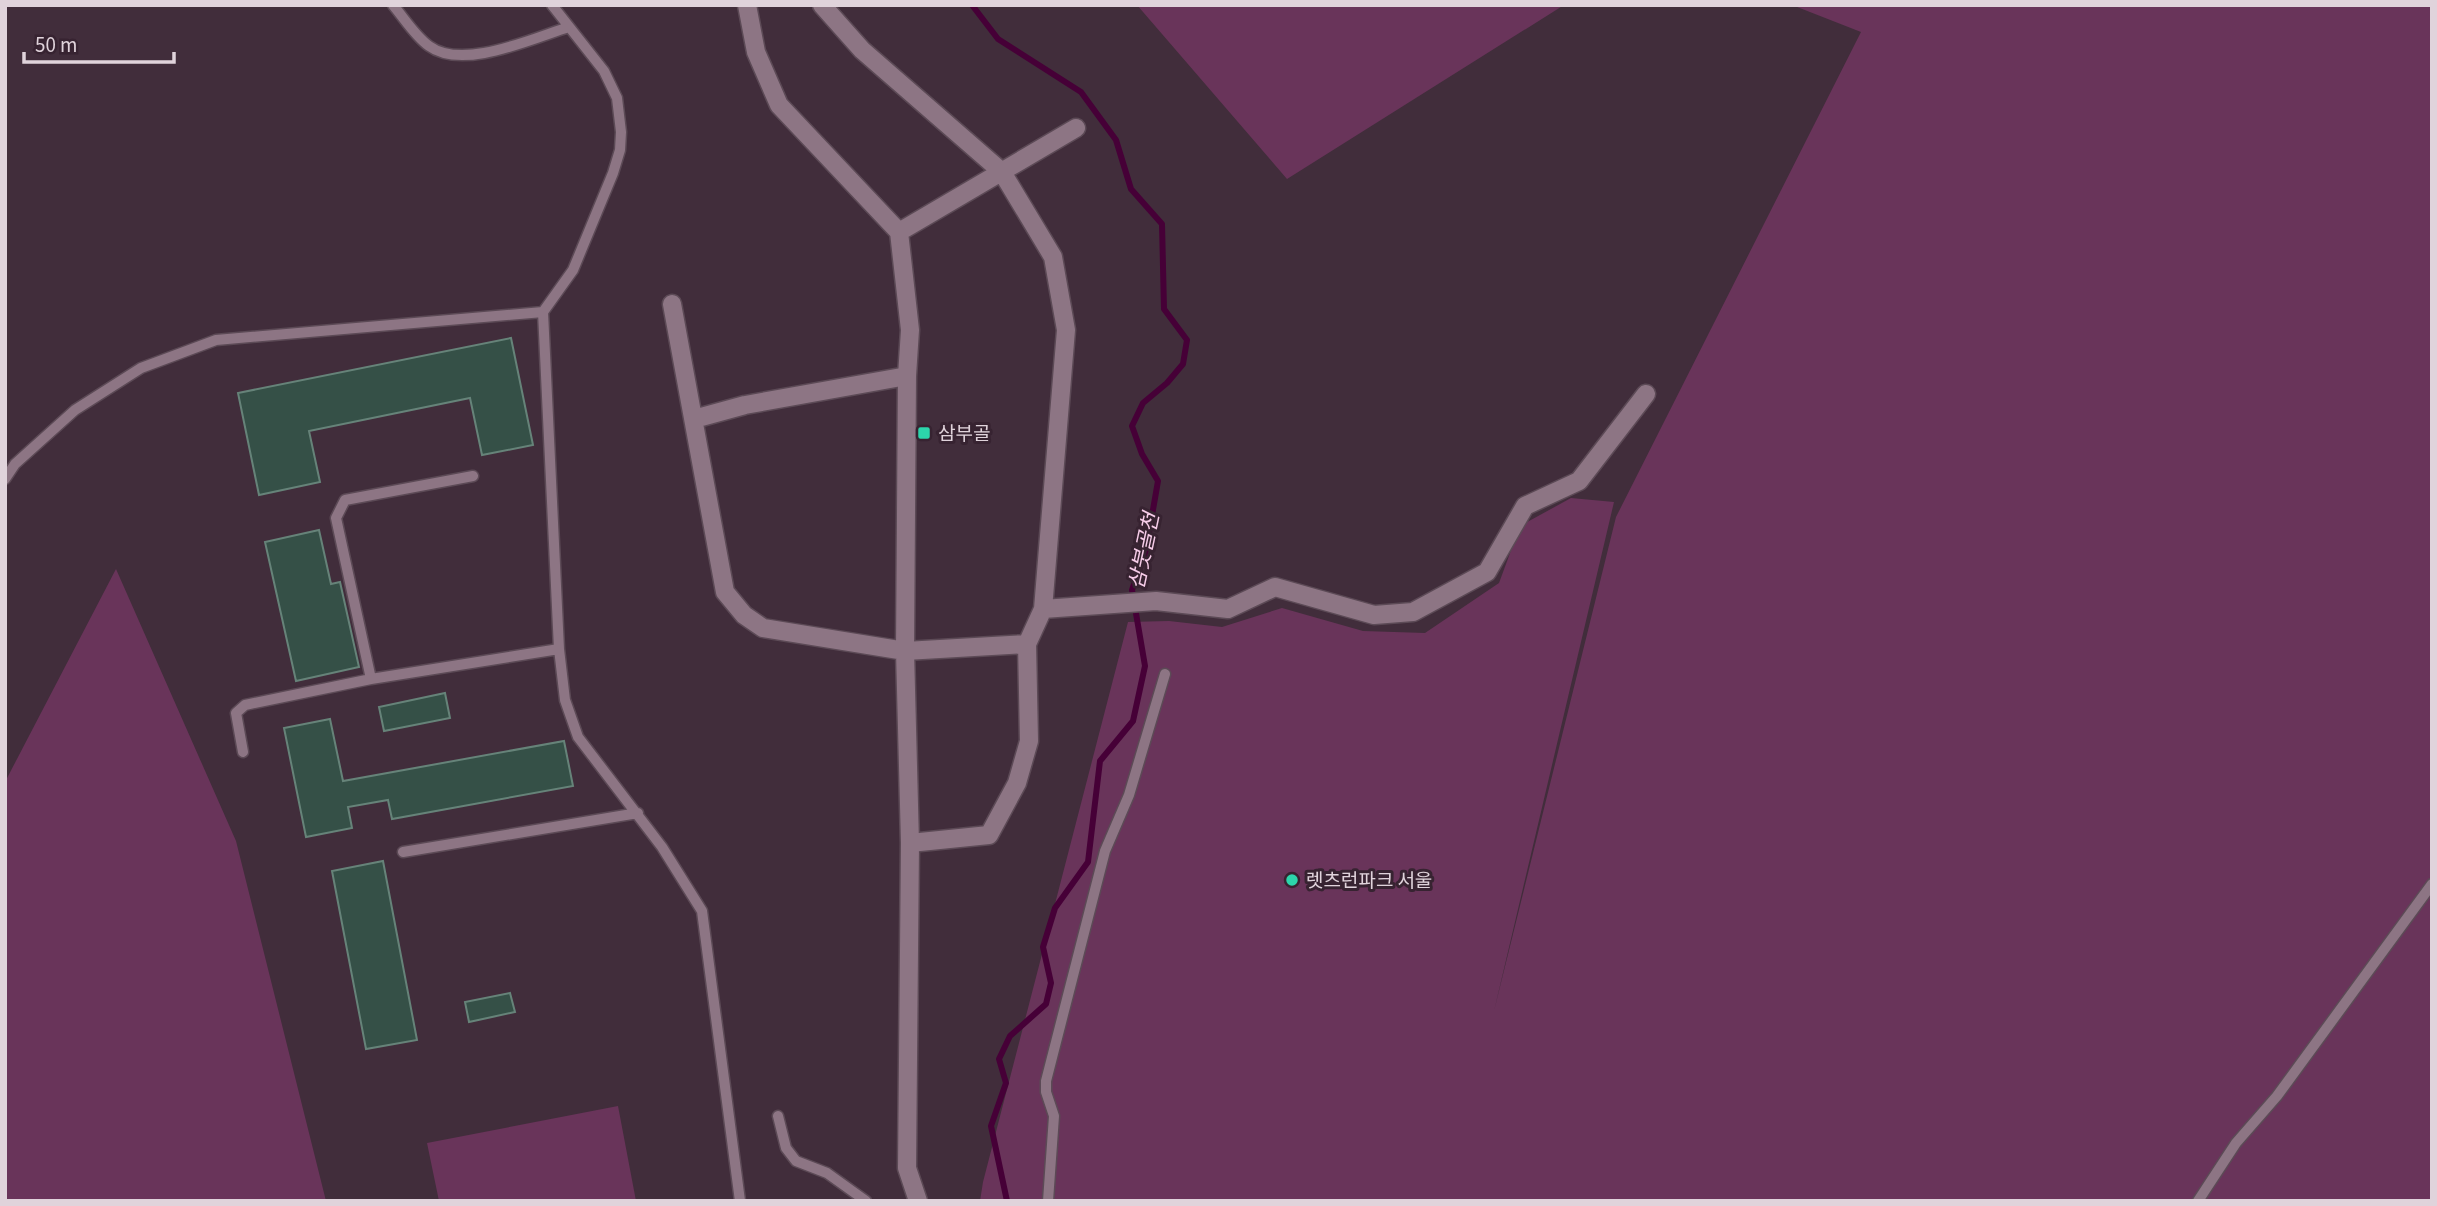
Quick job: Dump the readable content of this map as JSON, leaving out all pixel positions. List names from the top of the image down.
{
  "water": ["삼붓골천"],
  "places": {
    "transit": ["삼부골"],
    "other": ["렛츠런파크 서울"]
  },
  "scale_bar": "50 m"
}
